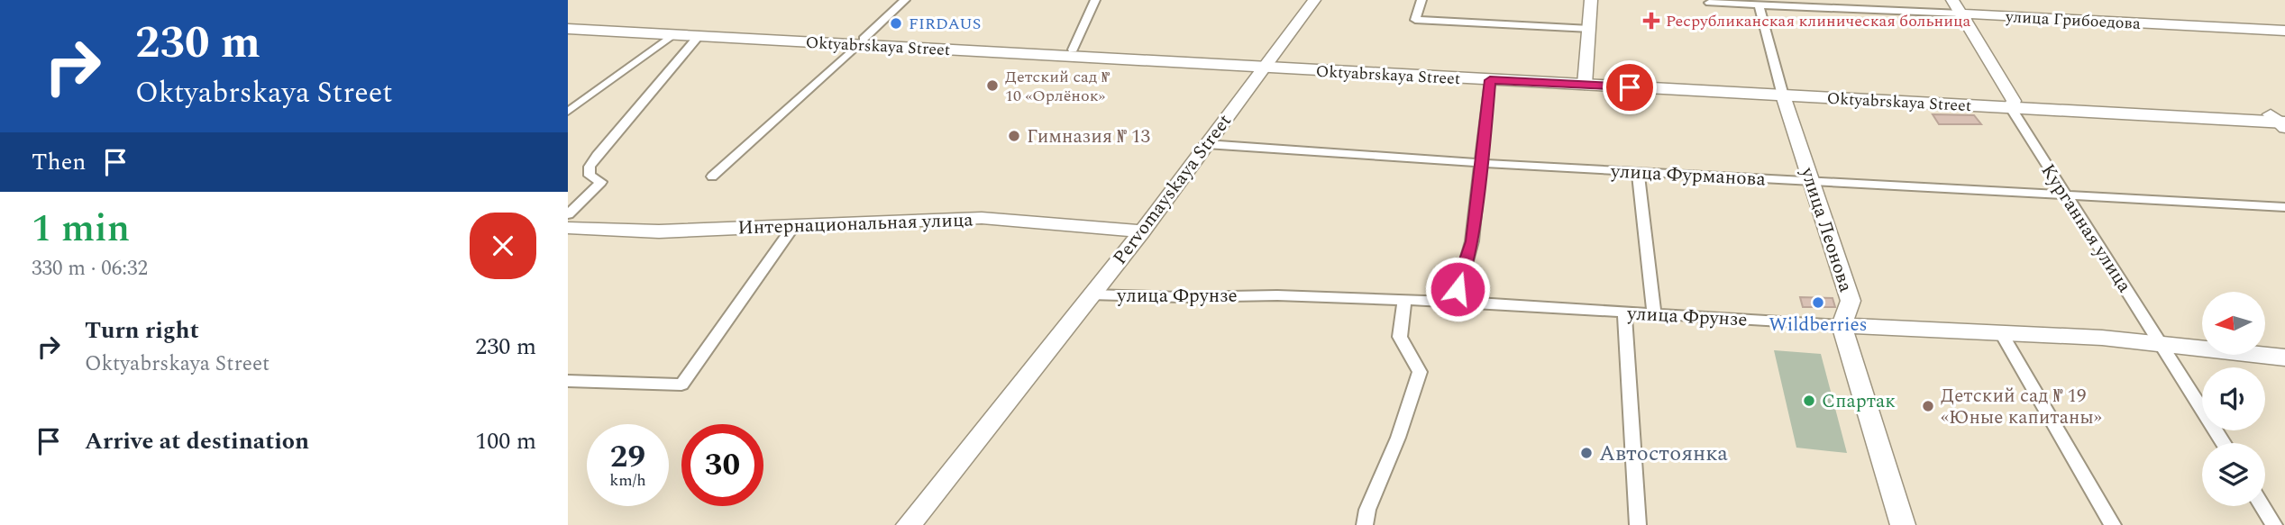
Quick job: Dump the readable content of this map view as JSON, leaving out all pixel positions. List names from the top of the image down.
{
  "streets": {
    "main road": ["Oktyabrskaya Street"],
    "street": [
      "улица Грибоедова",
      "улица Фурманова",
      "Pervomayskaya Street",
      "Интернациональная улица",
      "Курганная улица",
      "улица Леонова",
      "улица Фрунзе"
    ]
  },
  "crossings": [
    ["улица Грибоедова", "Курганная улица"],
    ["улица Грибоедова", "улица Леонова"],
    ["Oktyabrskaya Street", "Pervomayskaya Street"],
    ["Oktyabrskaya Street", "Курганная улица"],
    ["Oktyabrskaya Street", "улица Леонова"],
    ["улица Фурманова", "Pervomayskaya Street"],
    ["улица Фурманова", "Курганная улица"],
    ["улица Фурманова", "улица Леонова"],
    ["Pervomayskaya Street", "Интернациональная улица"],
    ["Pervomayskaya Street", "улица Фрунзе"],
    ["Курганная улица", "улица Фрунзе"],
    ["улица Леонова", "улица Фрунзе"]
  ],
  "places": {
    "health": ["Ресрубликанская клиническая больница"],
    "other": [
      "FIRDAUS",
      "Детский сад № 10 «Орлёнок»",
      "Гимназия № 13",
      "Wildberries",
      "Спартак",
      "Детский сад № 19 «Юные капитаны»",
      "Автостоянка"
    ]
  },
  "north": "left",
  "page": {
    "turn": ["230 m", "Oktyabrskaya Street"],
    "then": "Then",
    "heading": ["1 min", "330 m · 06:32"],
    "list": [
      {
        "name": "Turn right",
        "note": "Oktyabrskaya Street",
        "value": "230 m"
      },
      {
        "name": "Arrive at destination",
        "value": "100 m"
      }
    ],
    "speed": "29 km/h",
    "limit": "30"
  }
}
